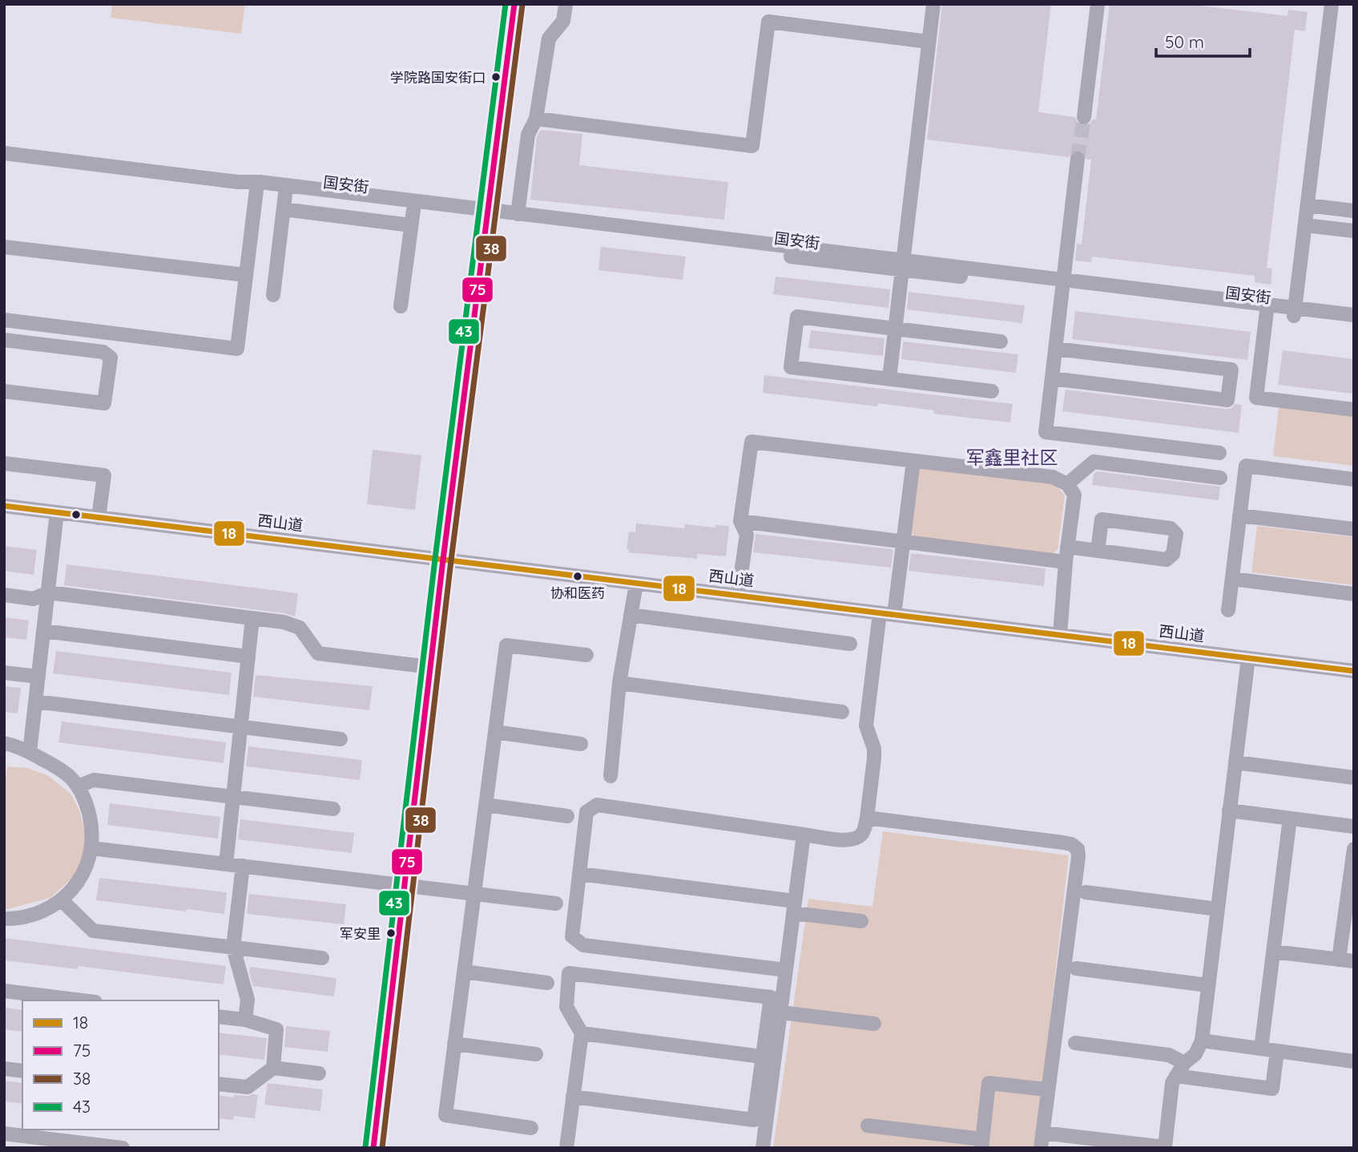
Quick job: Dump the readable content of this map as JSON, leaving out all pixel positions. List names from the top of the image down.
{
  "streets": {
    "street": ["国安街", "西山道"]
  },
  "districts": ["军鑫里社区"],
  "places": ["学院路国安街口", "协和医药", "军安里"],
  "lines": [
    "transit line 75",
    "transit line 43",
    "transit line 38",
    "transit line 18"
  ],
  "legend": [
    "18",
    "75",
    "38",
    "43"
  ],
  "scale_bar": "50 m"
}
